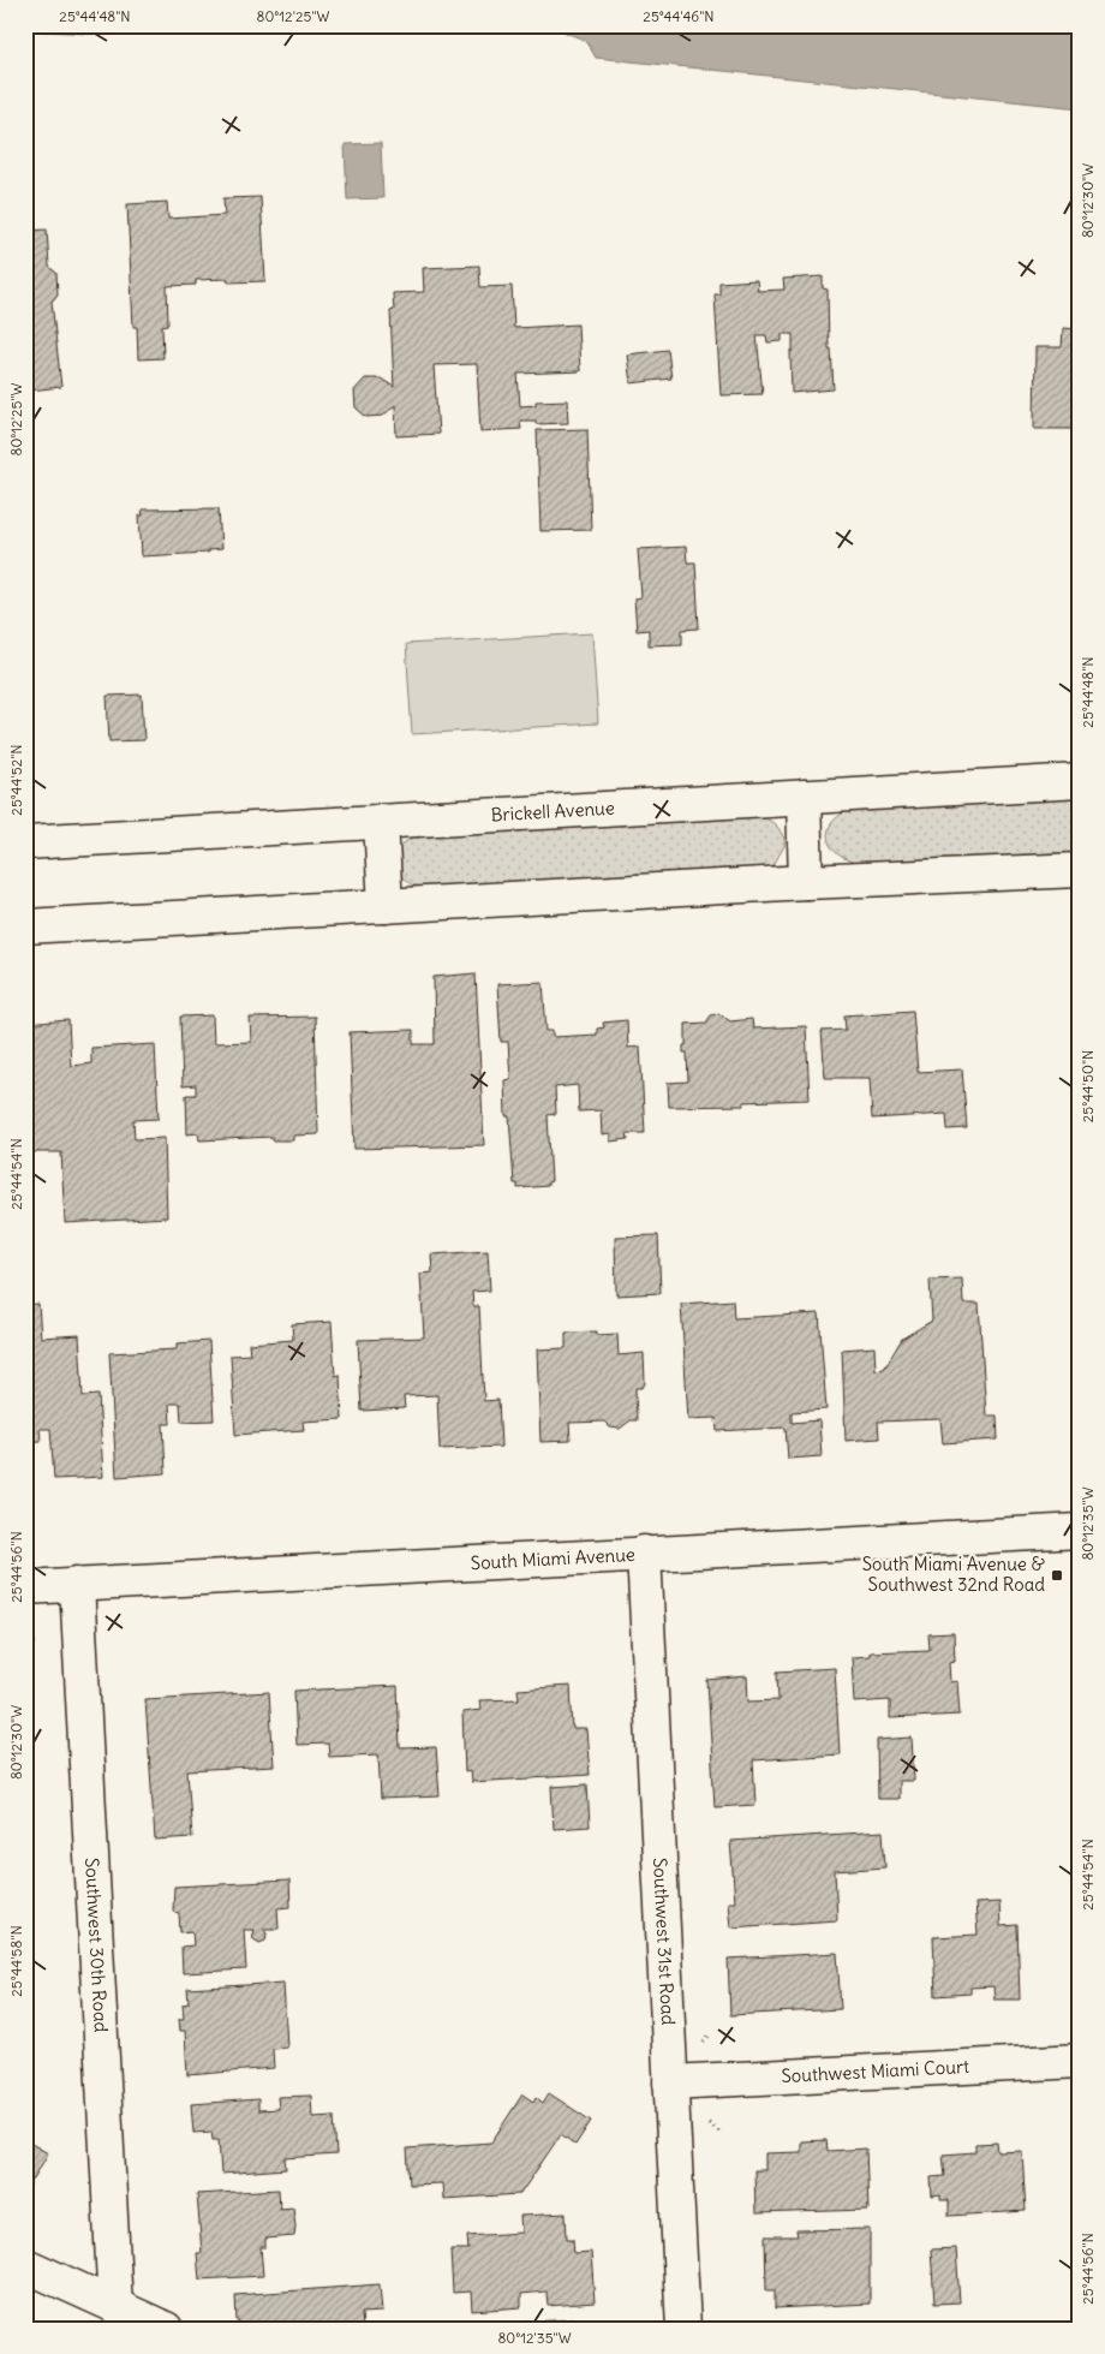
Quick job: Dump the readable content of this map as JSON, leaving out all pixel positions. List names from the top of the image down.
{
  "streets": {
    "street": [
      "Brickell Avenue",
      "South Miami Avenue",
      "Southwest 31st Road",
      "Southwest 30th Road",
      "Southwest Miami Court"
    ]
  },
  "crossings": [
    ["South Miami Avenue", "Southwest 31st Road"],
    ["South Miami Avenue", "Southwest 30th Road"],
    ["Southwest 31st Road", "Southwest Miami Court"]
  ],
  "places": {
    "transit": ["South Miami Avenue & Southwest 32nd Road"]
  },
  "coordinates": [
    "25°44'48\"N",
    "80°12'25\"W",
    "25°44'46\"N",
    "80°12'30\"W",
    "25°44'52\"N",
    "25°44'50\"N",
    "25°44'54\"N",
    "80°12'35\"W",
    "25°44'56\"N",
    "25°44'58\"N"
  ]
}
